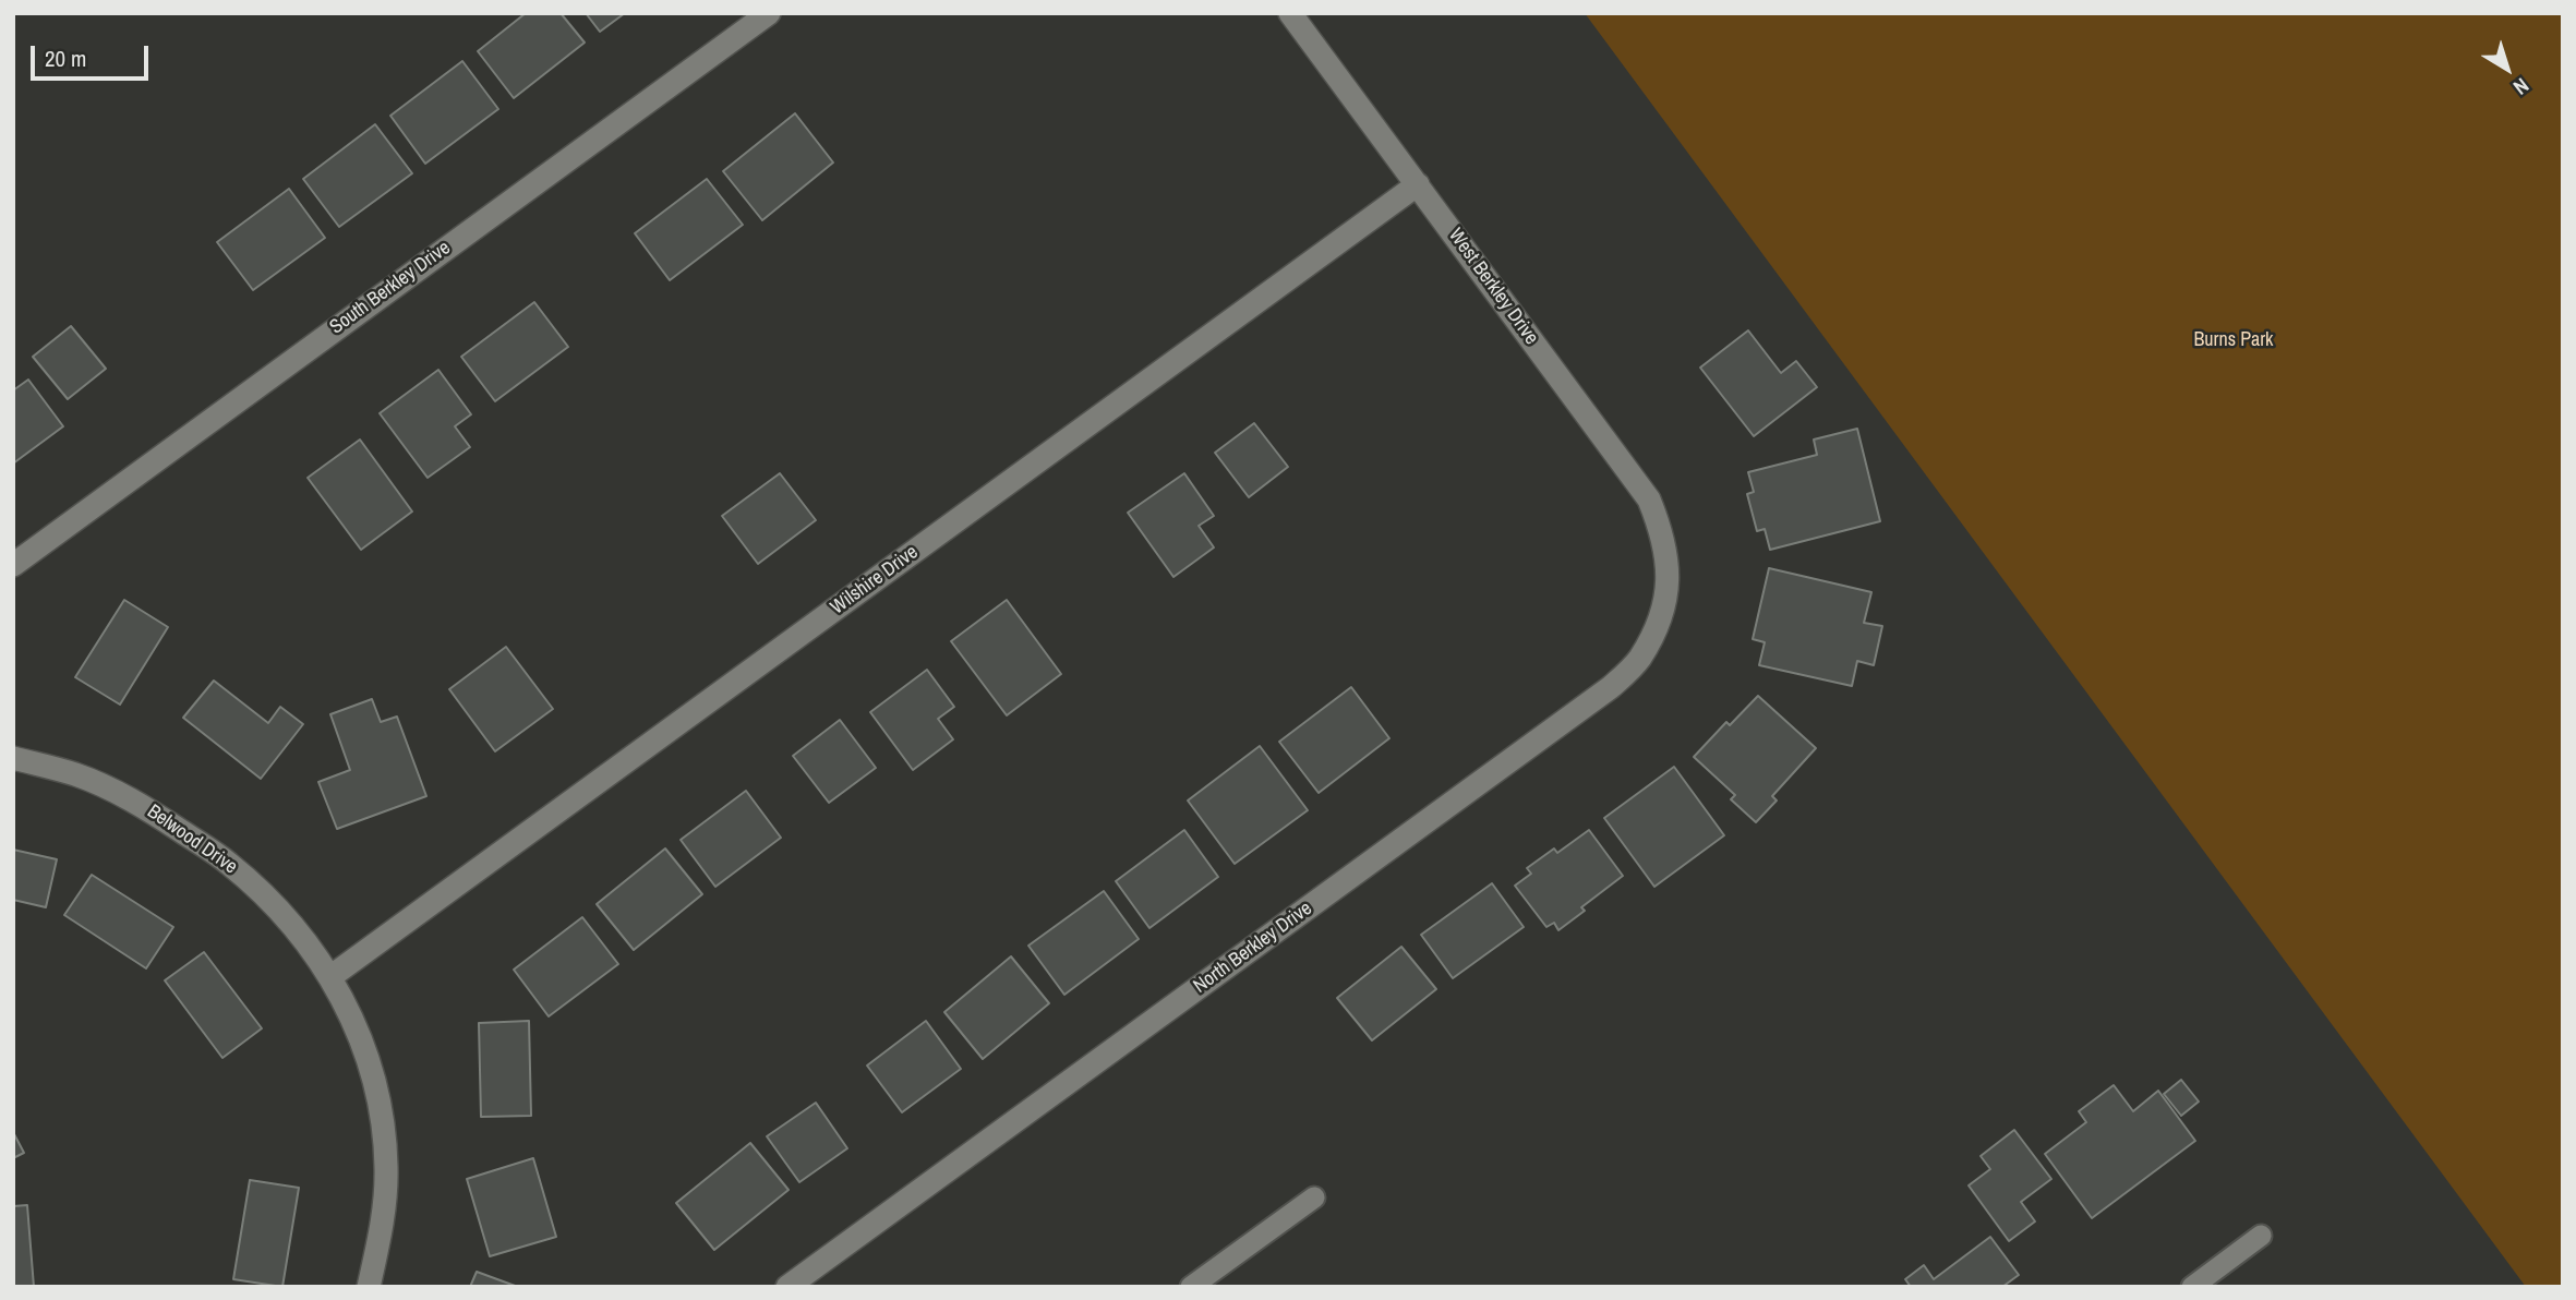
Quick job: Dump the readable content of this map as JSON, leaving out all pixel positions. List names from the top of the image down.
{
  "streets": {
    "street": [
      "West Berkley Drive",
      "South Berkley Drive",
      "Wilshire Drive",
      "Belwood Drive",
      "North Berkley Drive"
    ]
  },
  "crossings": [
    ["West Berkley Drive", "Wilshire Drive"],
    ["West Berkley Drive", "North Berkley Drive"],
    ["Wilshire Drive", "Belwood Drive"]
  ],
  "parks": ["Burns Park"],
  "scale_bar": "20 m",
  "north": "bottom right"
}
